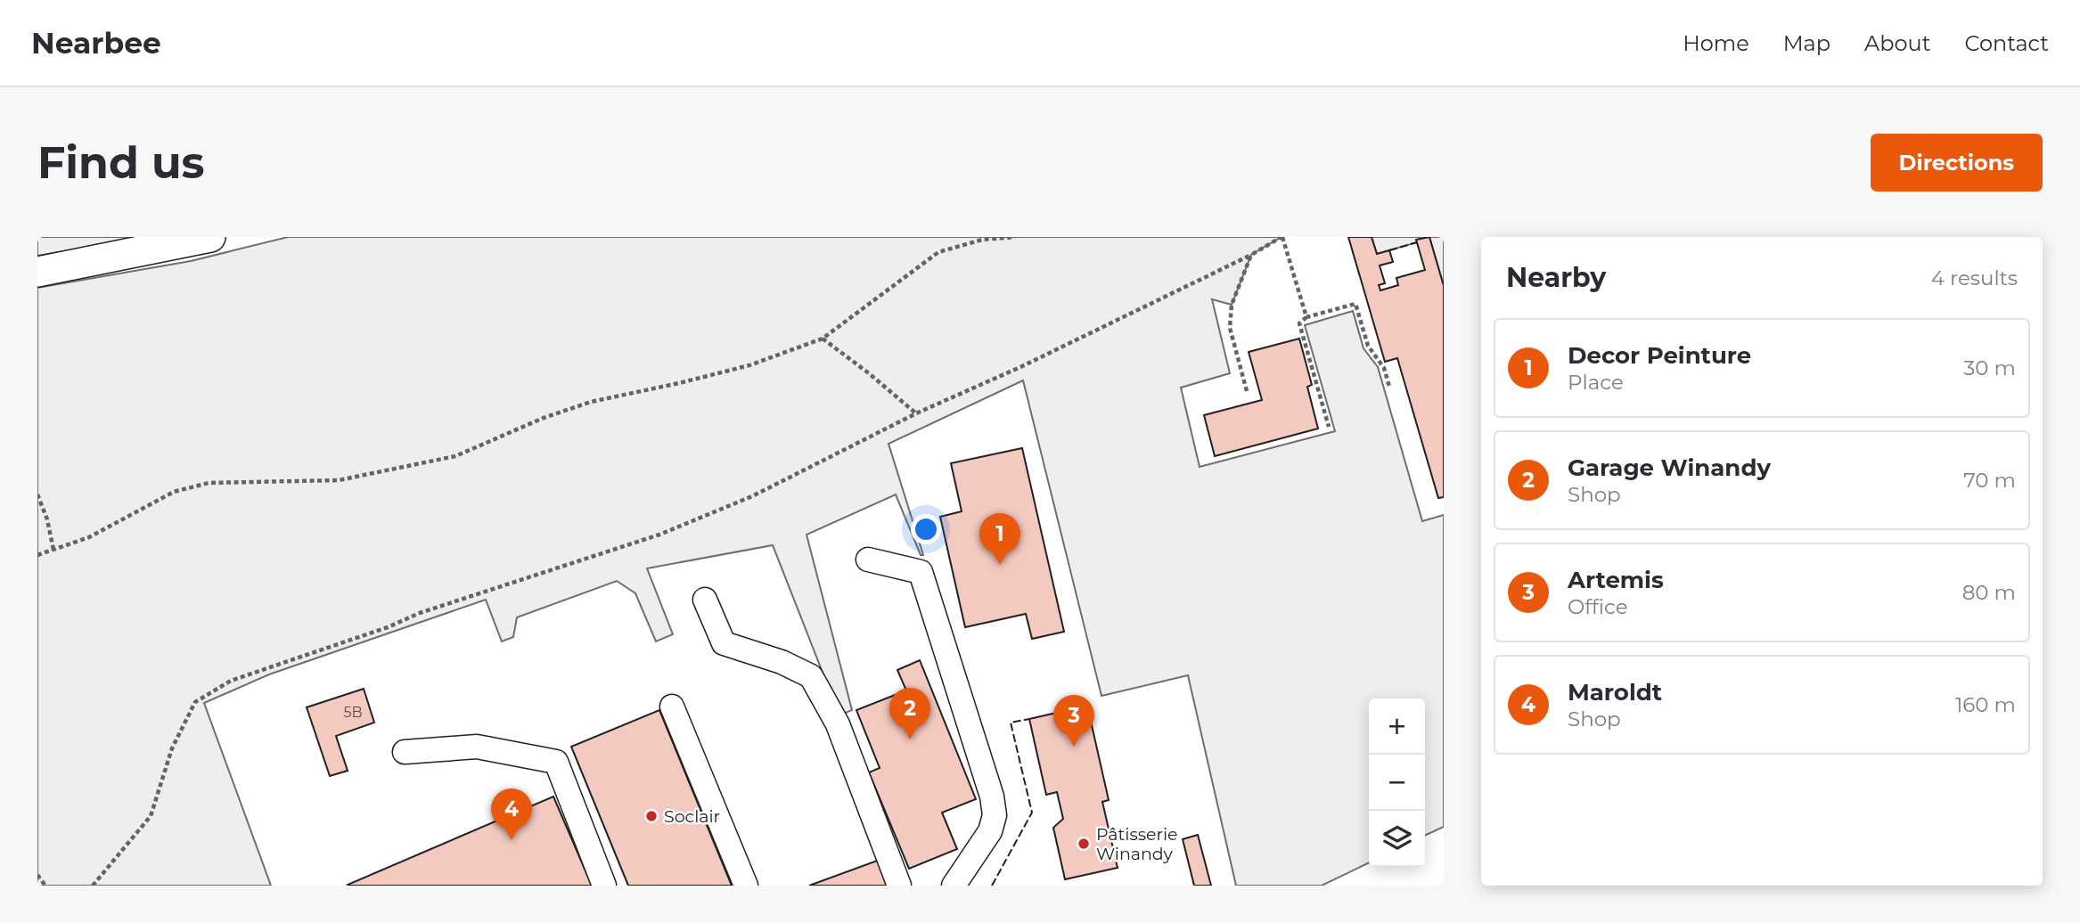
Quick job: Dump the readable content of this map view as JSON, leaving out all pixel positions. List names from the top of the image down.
{
  "places": ["Soclair", "Pâtisserie Winandy"],
  "house_numbers": ["5B"],
  "page": {
    "header": "Nearbee",
    "nav": [
      "Home",
      "Map",
      "About",
      "Contact"
    ],
    "buttons": "Directions",
    "title": "Find us",
    "heading": ["Nearby", "4 results"],
    "list": [
      {
        "mark": "1",
        "name": "Decor Peinture",
        "note": "Place",
        "value": "30 m"
      },
      {
        "mark": "2",
        "name": "Garage Winandy",
        "note": "Shop",
        "value": "70 m"
      },
      {
        "mark": "3",
        "name": "Artemis",
        "note": "Office",
        "value": "80 m"
      },
      {
        "mark": "4",
        "name": "Maroldt",
        "note": "Shop",
        "value": "160 m"
      }
    ],
    "pins": [
      "1",
      "2",
      "3",
      "4"
    ],
    "map_buttons": ["+", "−"]
  }
}
